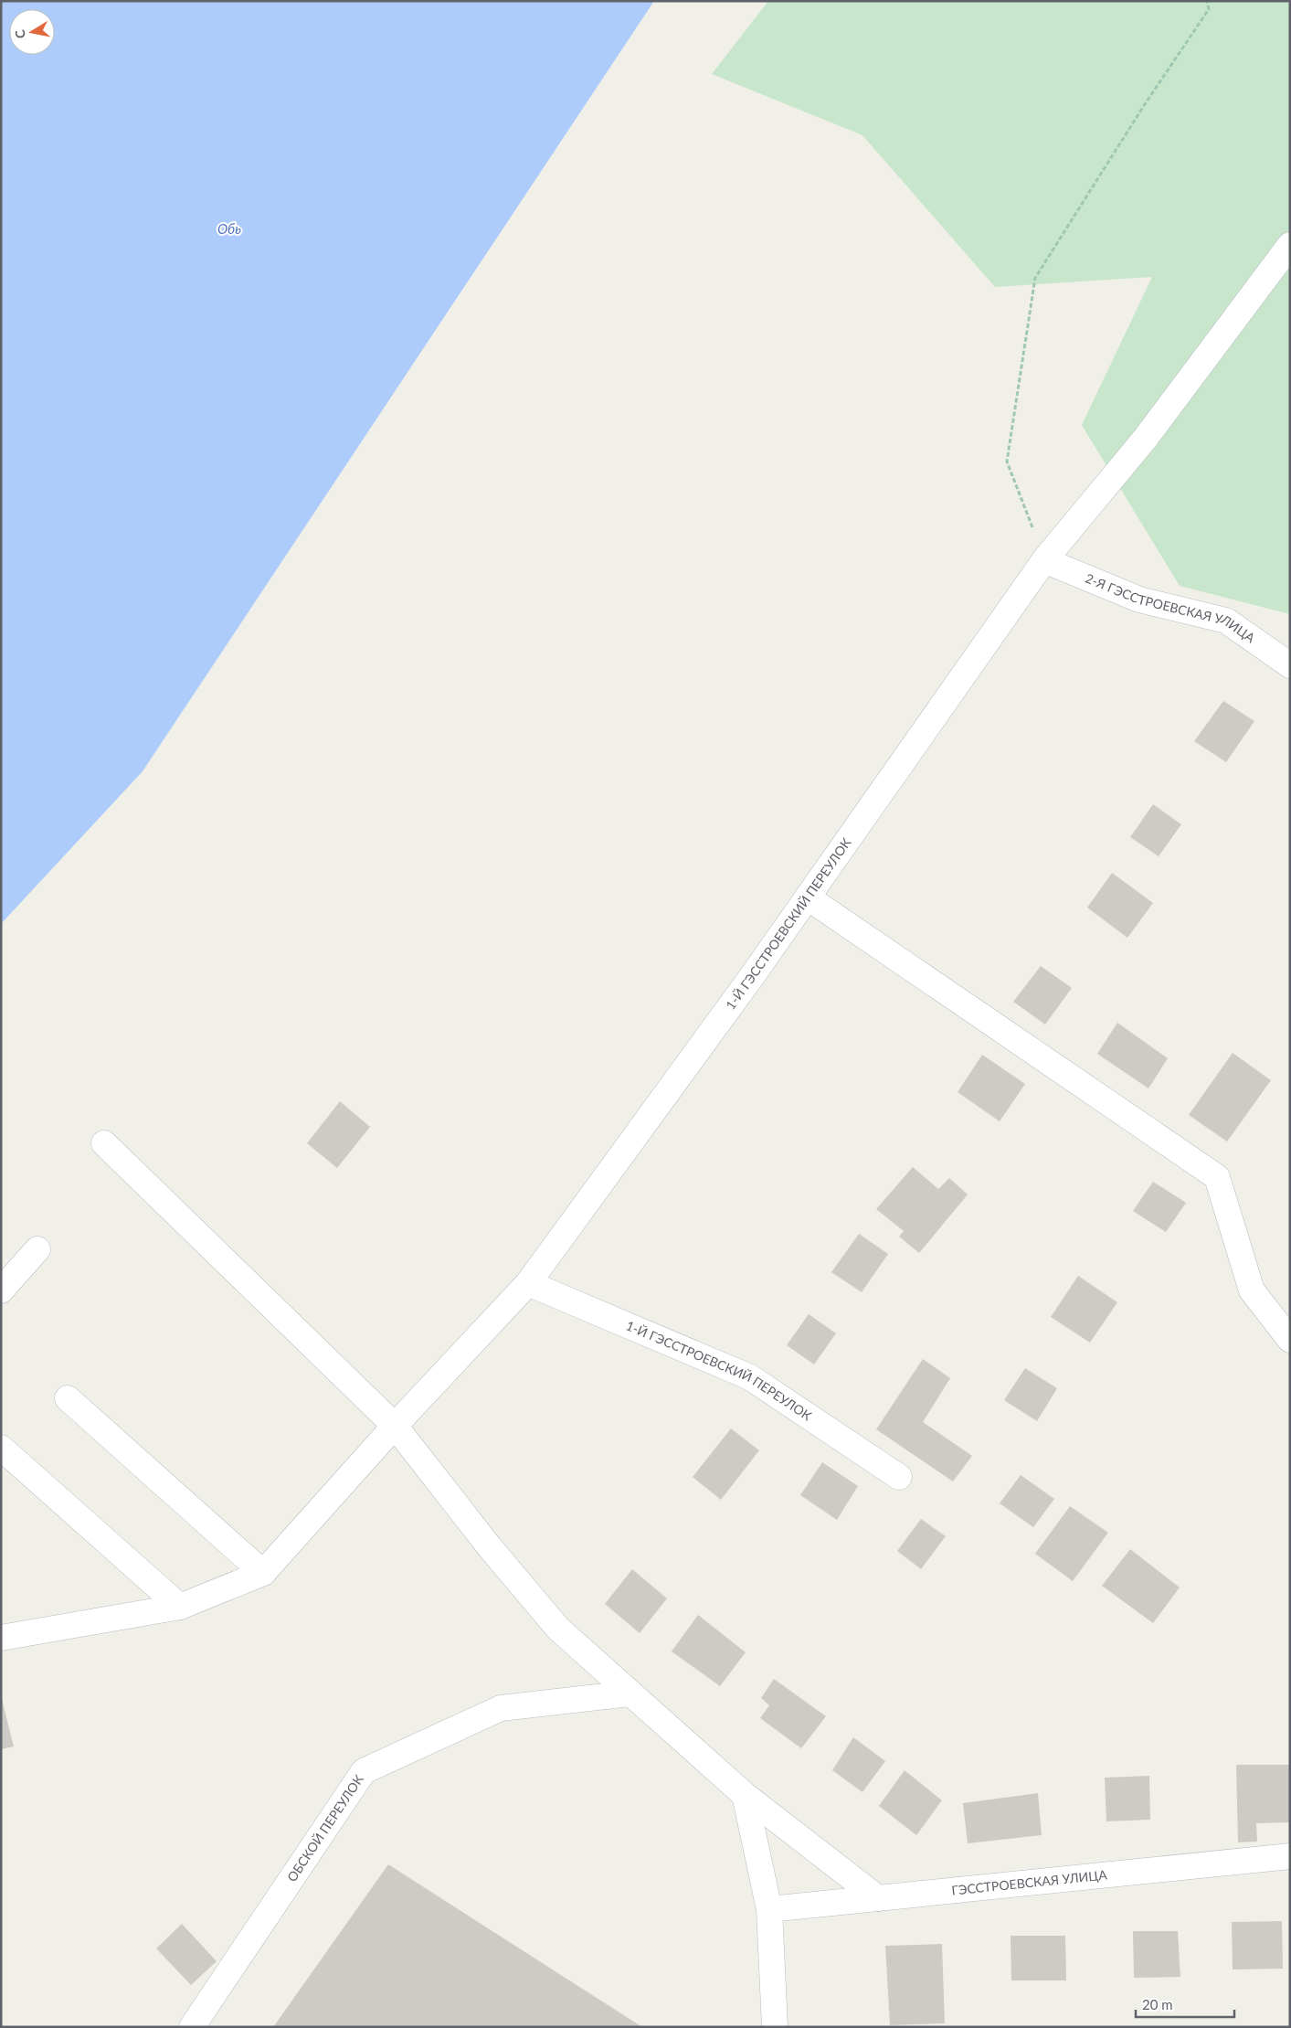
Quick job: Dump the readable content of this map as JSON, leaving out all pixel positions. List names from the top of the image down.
{
  "streets": {
    "street": [
      "2-Я ГЭССТРОЕВСКАЯ УЛИЦА",
      "1-Й ГЭССТРОЕВСКИЙ ПЕРЕУЛОК",
      "ОБСКОЙ ПЕРЕУЛОК",
      "ГЭССТРОЕВСКАЯ УЛИЦА"
    ]
  },
  "crossings": [
    ["2-Я ГЭССТРОЕВСКАЯ УЛИЦА", "1-Й ГЭССТРОЕВСКИЙ ПЕРЕУЛОК"]
  ],
  "water": ["Обь"],
  "scale_bar": "20 m",
  "north": "left"
}
